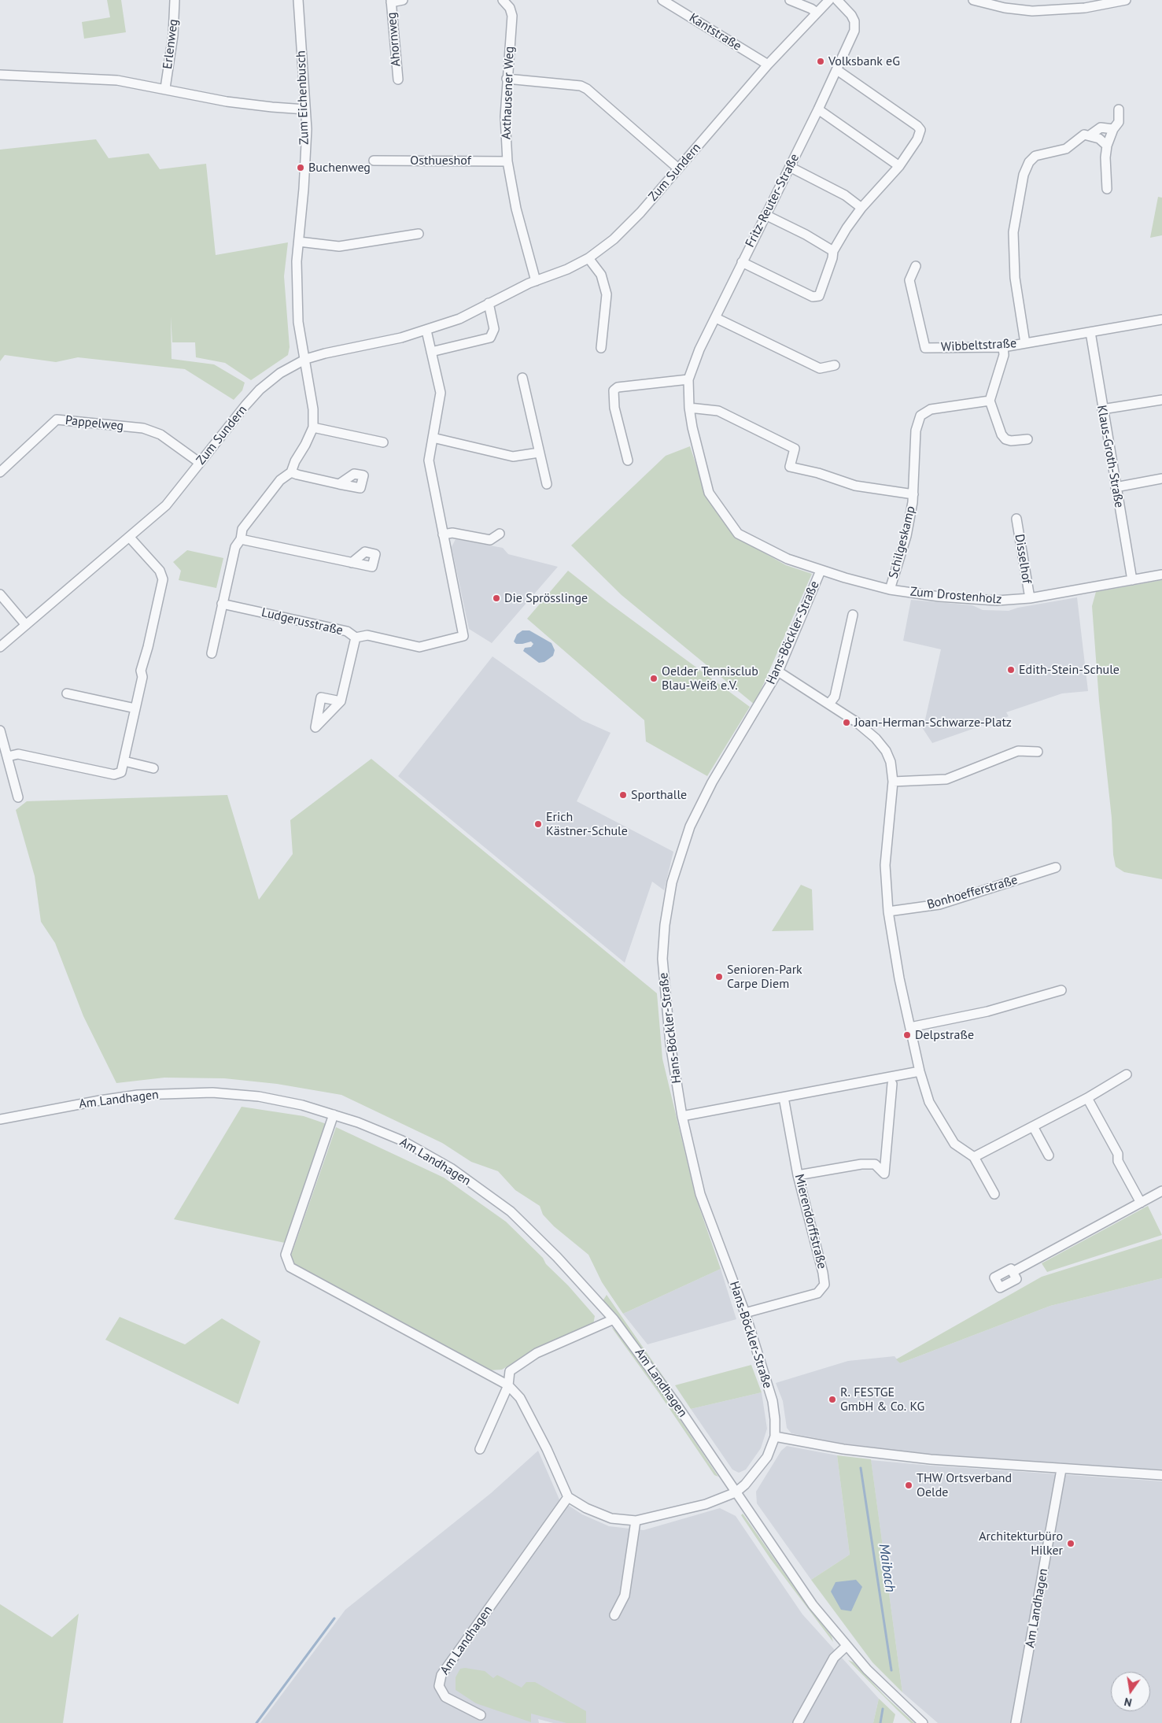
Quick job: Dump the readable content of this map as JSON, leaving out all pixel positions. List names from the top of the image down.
{
  "streets": {
    "street": [
      "Kantstraße",
      "Ahornweg",
      "Erlenweg",
      "Axthausener Weg",
      "Zum Eichenbusch",
      "Osthueshof",
      "Zum Sundern",
      "Fritz-Reuter-Straße",
      "Wibbeltstraße",
      "Pappelweg",
      "Klaus-Groth-Straße",
      "Schilgeskamp",
      "Disselhof",
      "Zum Drostenholz",
      "Ludgerusstraße",
      "Hans-Böckler-Straße",
      "Bonhoefferstraße",
      "Am Landhagen",
      "Mierendorffstraße"
    ]
  },
  "crossings": [
    ["Kantstraße", "Zum Sundern"],
    ["Axthausener Weg", "Osthueshof"],
    ["Axthausener Weg", "Zum Sundern"],
    ["Zum Eichenbusch", "Zum Sundern"],
    ["Zum Sundern", "Pappelweg"],
    ["Zum Sundern", "Ludgerusstraße"],
    ["Fritz-Reuter-Straße", "Schilgeskamp"],
    ["Fritz-Reuter-Straße", "Zum Drostenholz"],
    ["Fritz-Reuter-Straße", "Hans-Böckler-Straße"],
    ["Wibbeltstraße", "Klaus-Groth-Straße"],
    ["Klaus-Groth-Straße", "Zum Drostenholz"],
    ["Schilgeskamp", "Zum Drostenholz"],
    ["Disselhof", "Zum Drostenholz"],
    ["Zum Drostenholz", "Hans-Böckler-Straße"],
    ["Hans-Böckler-Straße", "Am Landhagen"],
    ["Hans-Böckler-Straße", "Mierendorffstraße"]
  ],
  "water": ["Maibach"],
  "places": [
    "Volksbank eG",
    "Buchenweg",
    "Die Sprösslinge",
    "Edith-Stein-Schule",
    "Oelder Tennisclub Blau-Weiß e.V.",
    "Joan-Herman-Schwarze-Platz",
    "Sporthalle",
    "Erich Kästner-Schule",
    "Senioren-Park Carpe Diem",
    "Delpstraße",
    "R. FESTGE GmbH & Co. KG",
    "THW Ortsverband Oelde",
    "Architekturbüro Hilker"
  ],
  "north": "bottom"
}
